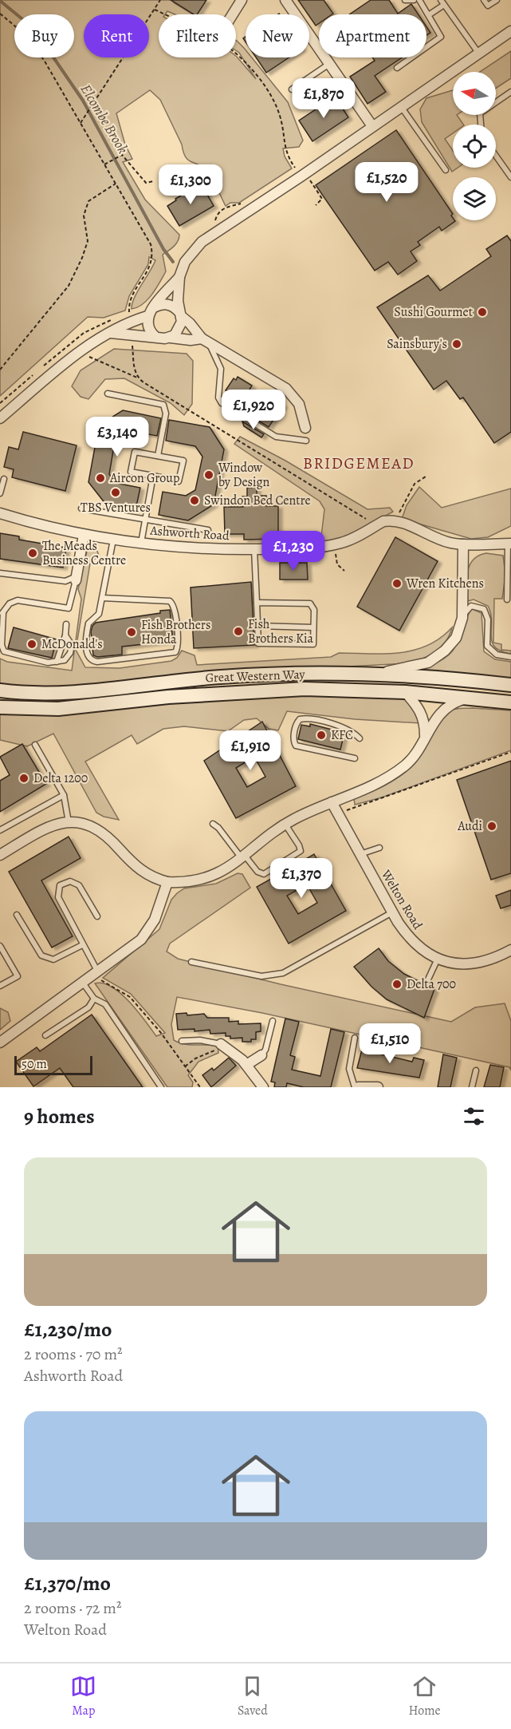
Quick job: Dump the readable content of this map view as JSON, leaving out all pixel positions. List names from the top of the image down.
{
  "streets": {
    "main road": ["Great Western Way"],
    "street": ["Ashworth Road", "Welton Road"]
  },
  "districts": ["BRIDGEMEAD"],
  "water": ["Elcombe Brook"],
  "places": [
    "Sushi Gourmet",
    "Sainsbury's",
    "Window by Design",
    "Aircon Group",
    "TBS Ventures",
    "Swindon Bed Centre",
    "The Meads Business Centre",
    "Wren Kitchens",
    "Fish Brothers Kia",
    "Fish Brothers Honda",
    "McDonald's",
    "KFC",
    "Delta 1200",
    "Audi",
    "Delta 700"
  ],
  "scale_bar": "50 m",
  "north": "left",
  "page": {
    "chip": [
      "Buy",
      "Rent",
      "Filters",
      "New",
      "Apartment"
    ],
    "price": [
      "£1,870",
      "£1,520",
      "£1,300",
      "£1,920",
      "£3,140",
      "£1,230",
      "£1,910",
      "£1,370",
      "£1,510"
    ],
    "scale": "50 m",
    "heading": "9 homes",
    "list": [
      {
        "name": "£1,230/mo",
        "note": "2 rooms · 70 m² · Ashworth Road"
      },
      {
        "name": "£1,370/mo",
        "note": "2 rooms · 72 m² · Welton Road"
      }
    ],
    "tabs": ["Map", "Saved", "Home"]
  }
}
